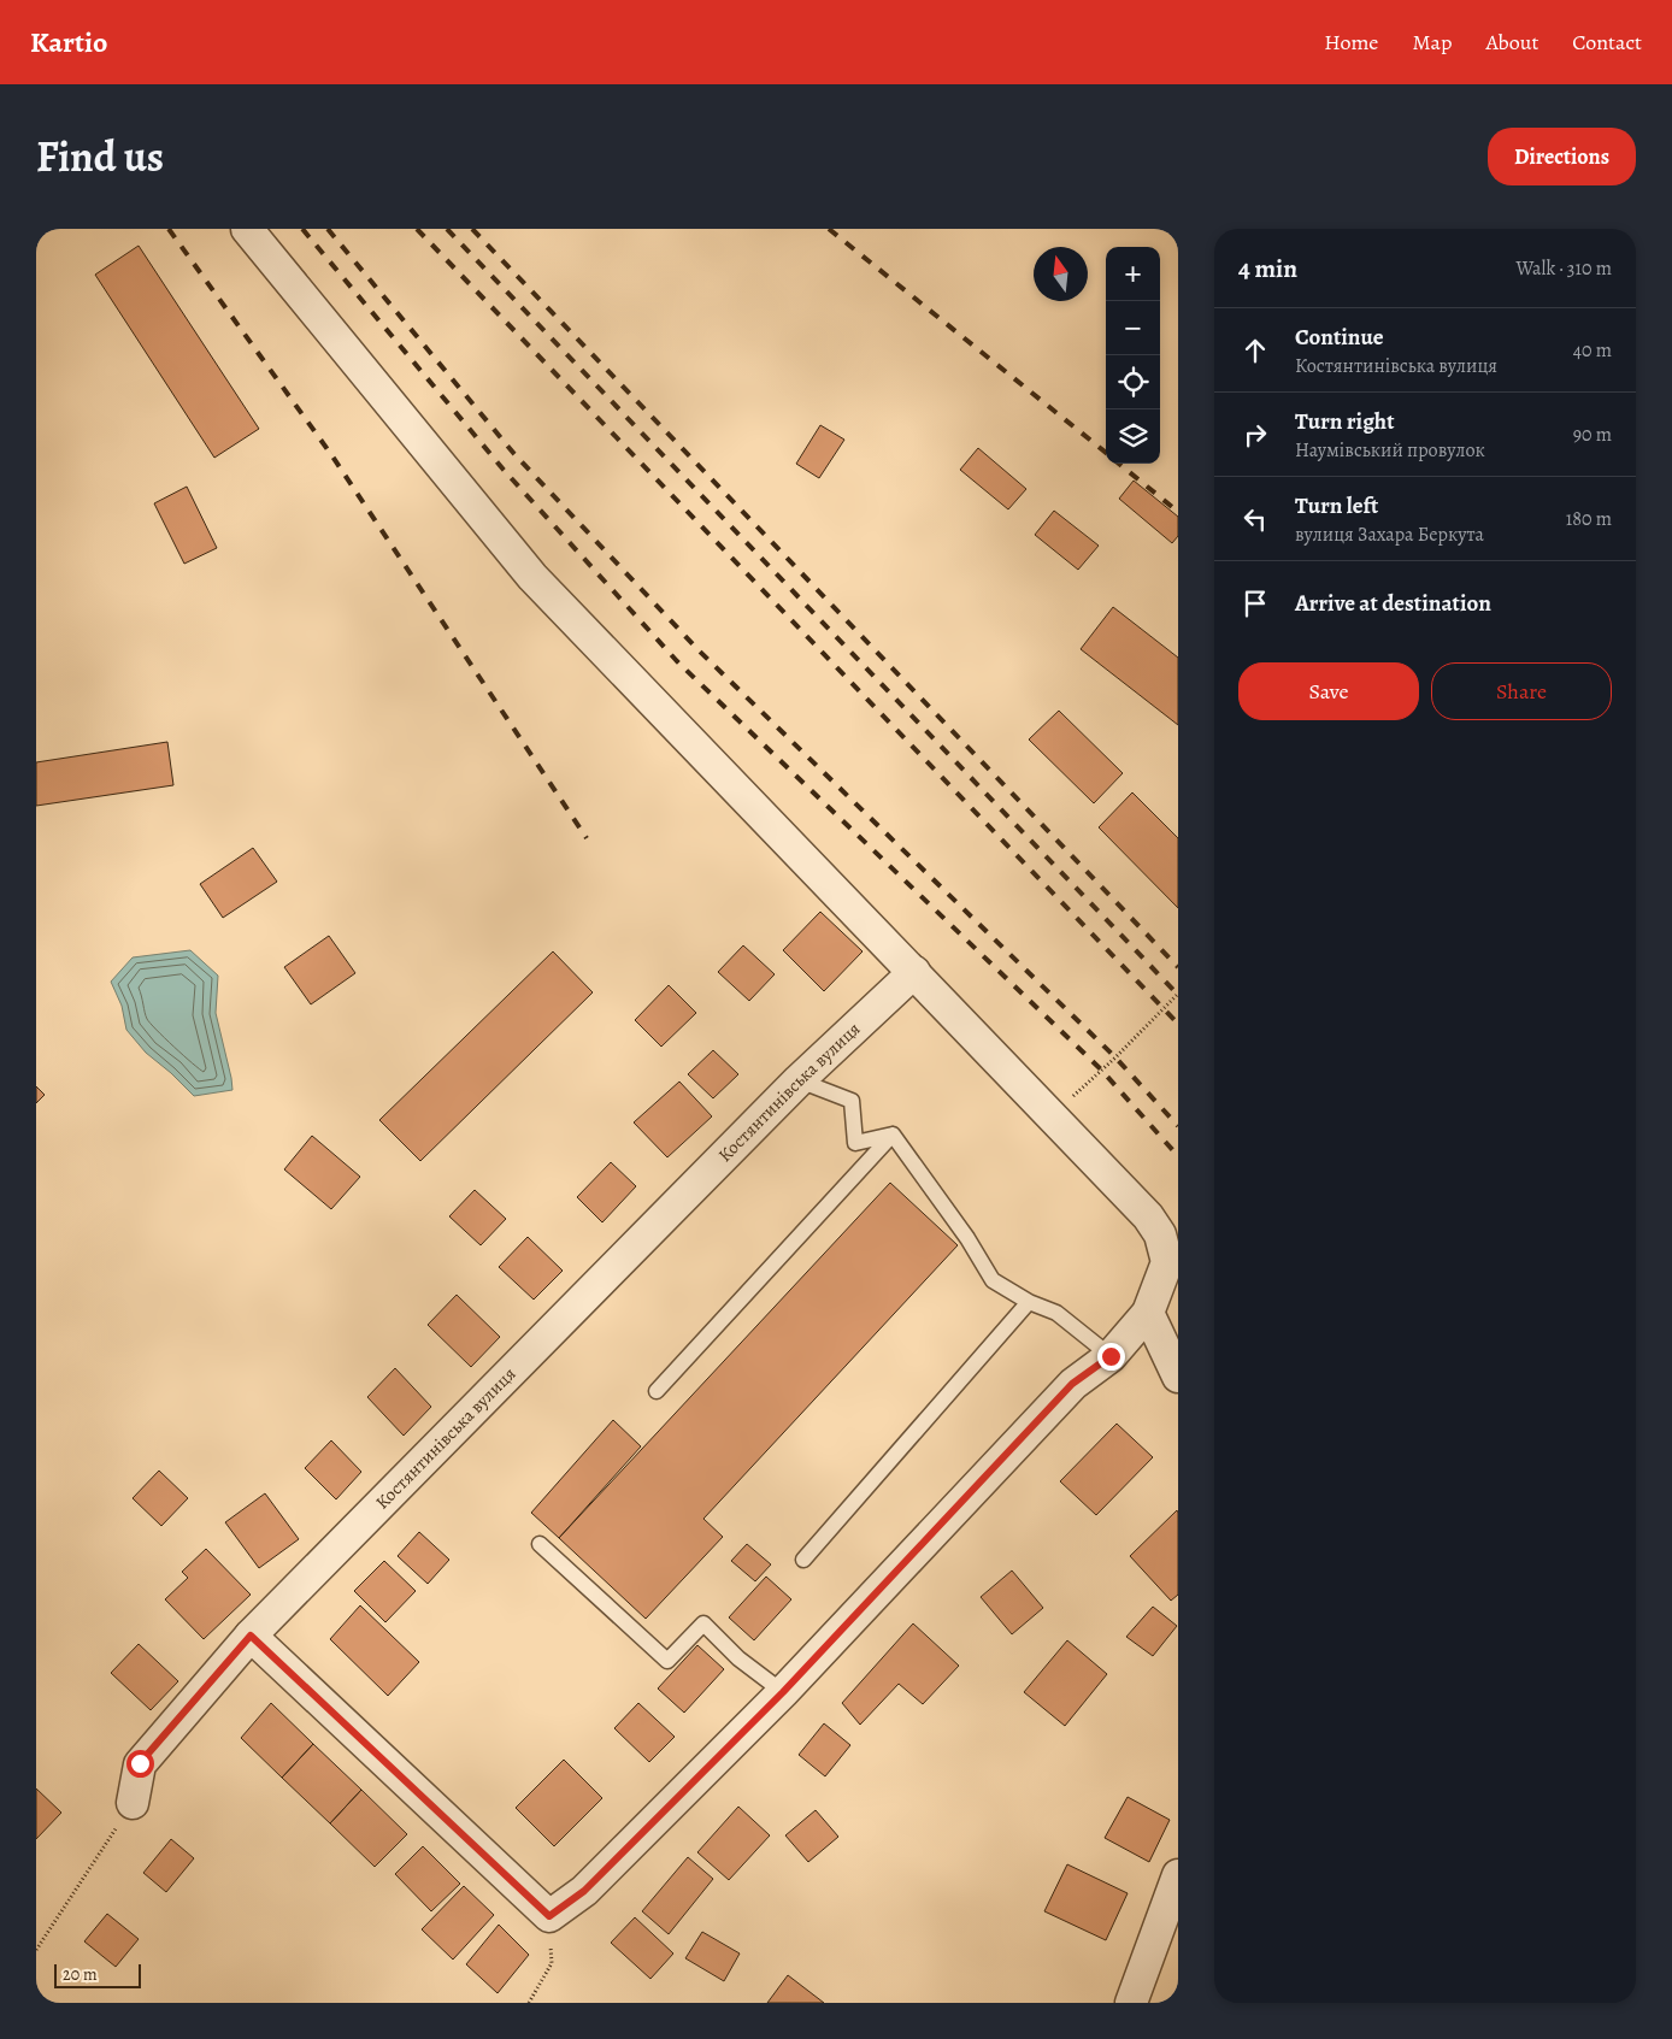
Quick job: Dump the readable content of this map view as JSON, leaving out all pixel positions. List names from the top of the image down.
{
  "streets": {
    "street": ["Костянтинівська вулиця"]
  },
  "scale_bar": "20 m",
  "north": "top",
  "page": {
    "header": "Kartio",
    "nav": [
      "Home",
      "Map",
      "About",
      "Contact"
    ],
    "title": "Find us",
    "buttons": [
      "Directions",
      ["Save", "Share"]
    ],
    "heading": ["4 min", "Walk · 310 m"],
    "map_buttons": ["+", "−"],
    "list": [
      ["Continue", "Костянтинівська вулиця", "40 m"],
      ["Turn right", "Наумівський провулок", "90 m"],
      ["Turn left", "вулиця Захара Беркута", "180 m"],
      "Arrive at destination"
    ],
    "scale": "20 m"
  }
}
